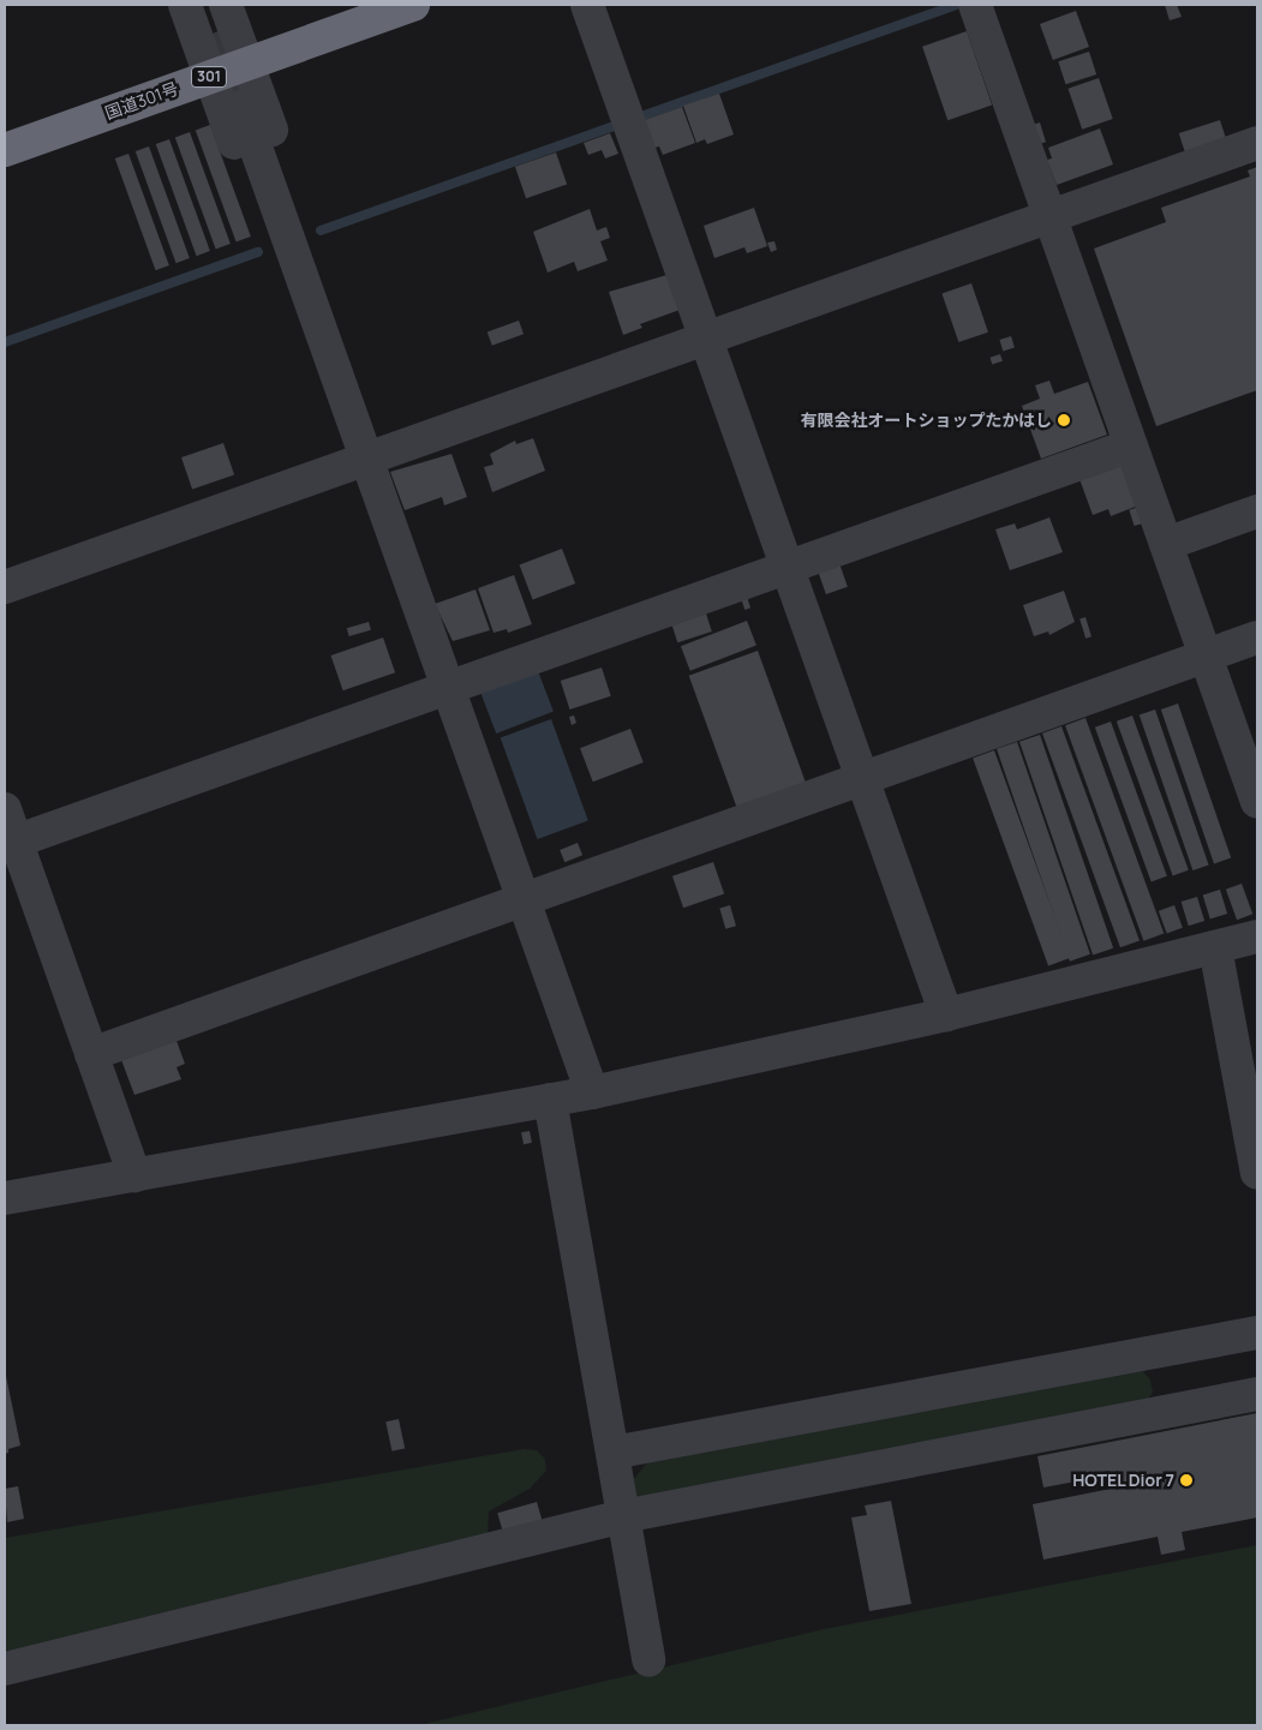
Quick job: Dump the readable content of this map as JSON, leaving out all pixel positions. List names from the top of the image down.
{
  "streets": {
    "highway": ["301", "国道301号"]
  },
  "places": ["有限会社オートショップたかはし", "HOTEL Dior 7"]
}
